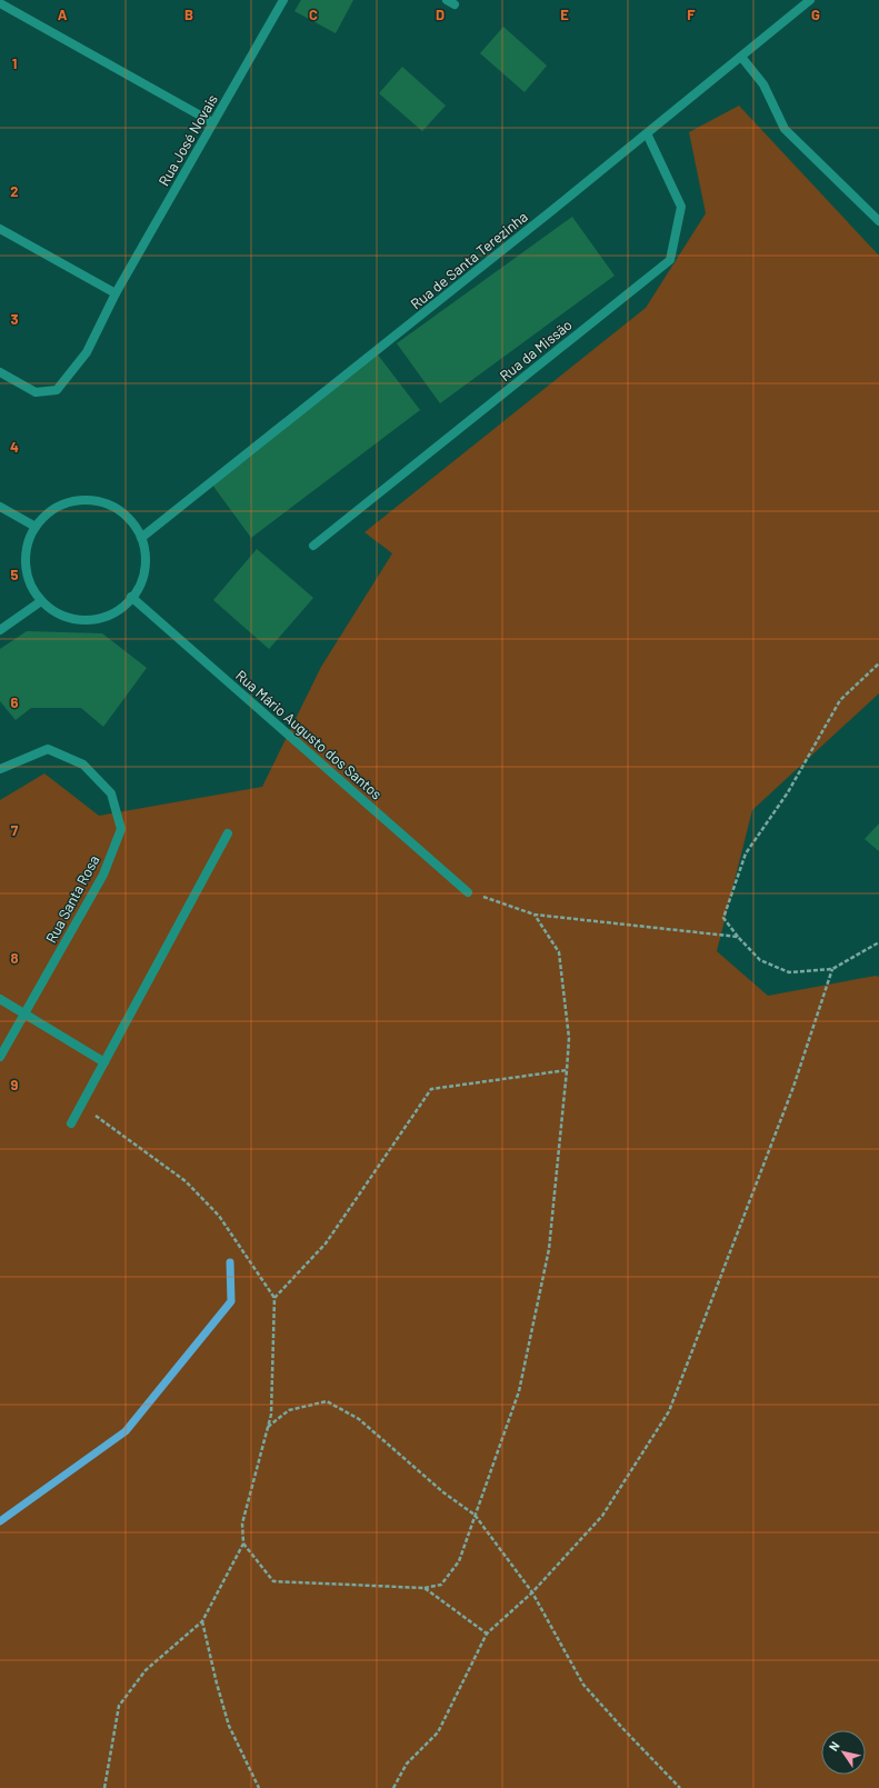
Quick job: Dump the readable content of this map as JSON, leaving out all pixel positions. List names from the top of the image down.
{
  "streets": {
    "street": [
      "Rua José Novais",
      "Rua de Santa Terezinha",
      "Rua da Missão",
      "Rua Mário Augusto dos Santos",
      "Rua Santa Rosa"
    ]
  },
  "crossings": [
    ["Rua de Santa Terezinha", "Rua da Missão"],
    ["Rua de Santa Terezinha", "Rua Mário Augusto dos Santos"]
  ],
  "north": "top left",
  "grid": {
    "columns": [
      "A",
      "B",
      "C",
      "D",
      "E",
      "F",
      "G"
    ],
    "rows": [
      "1",
      "2",
      "3",
      "4",
      "5",
      "6",
      "7",
      "8",
      "9"
    ]
  }
}
